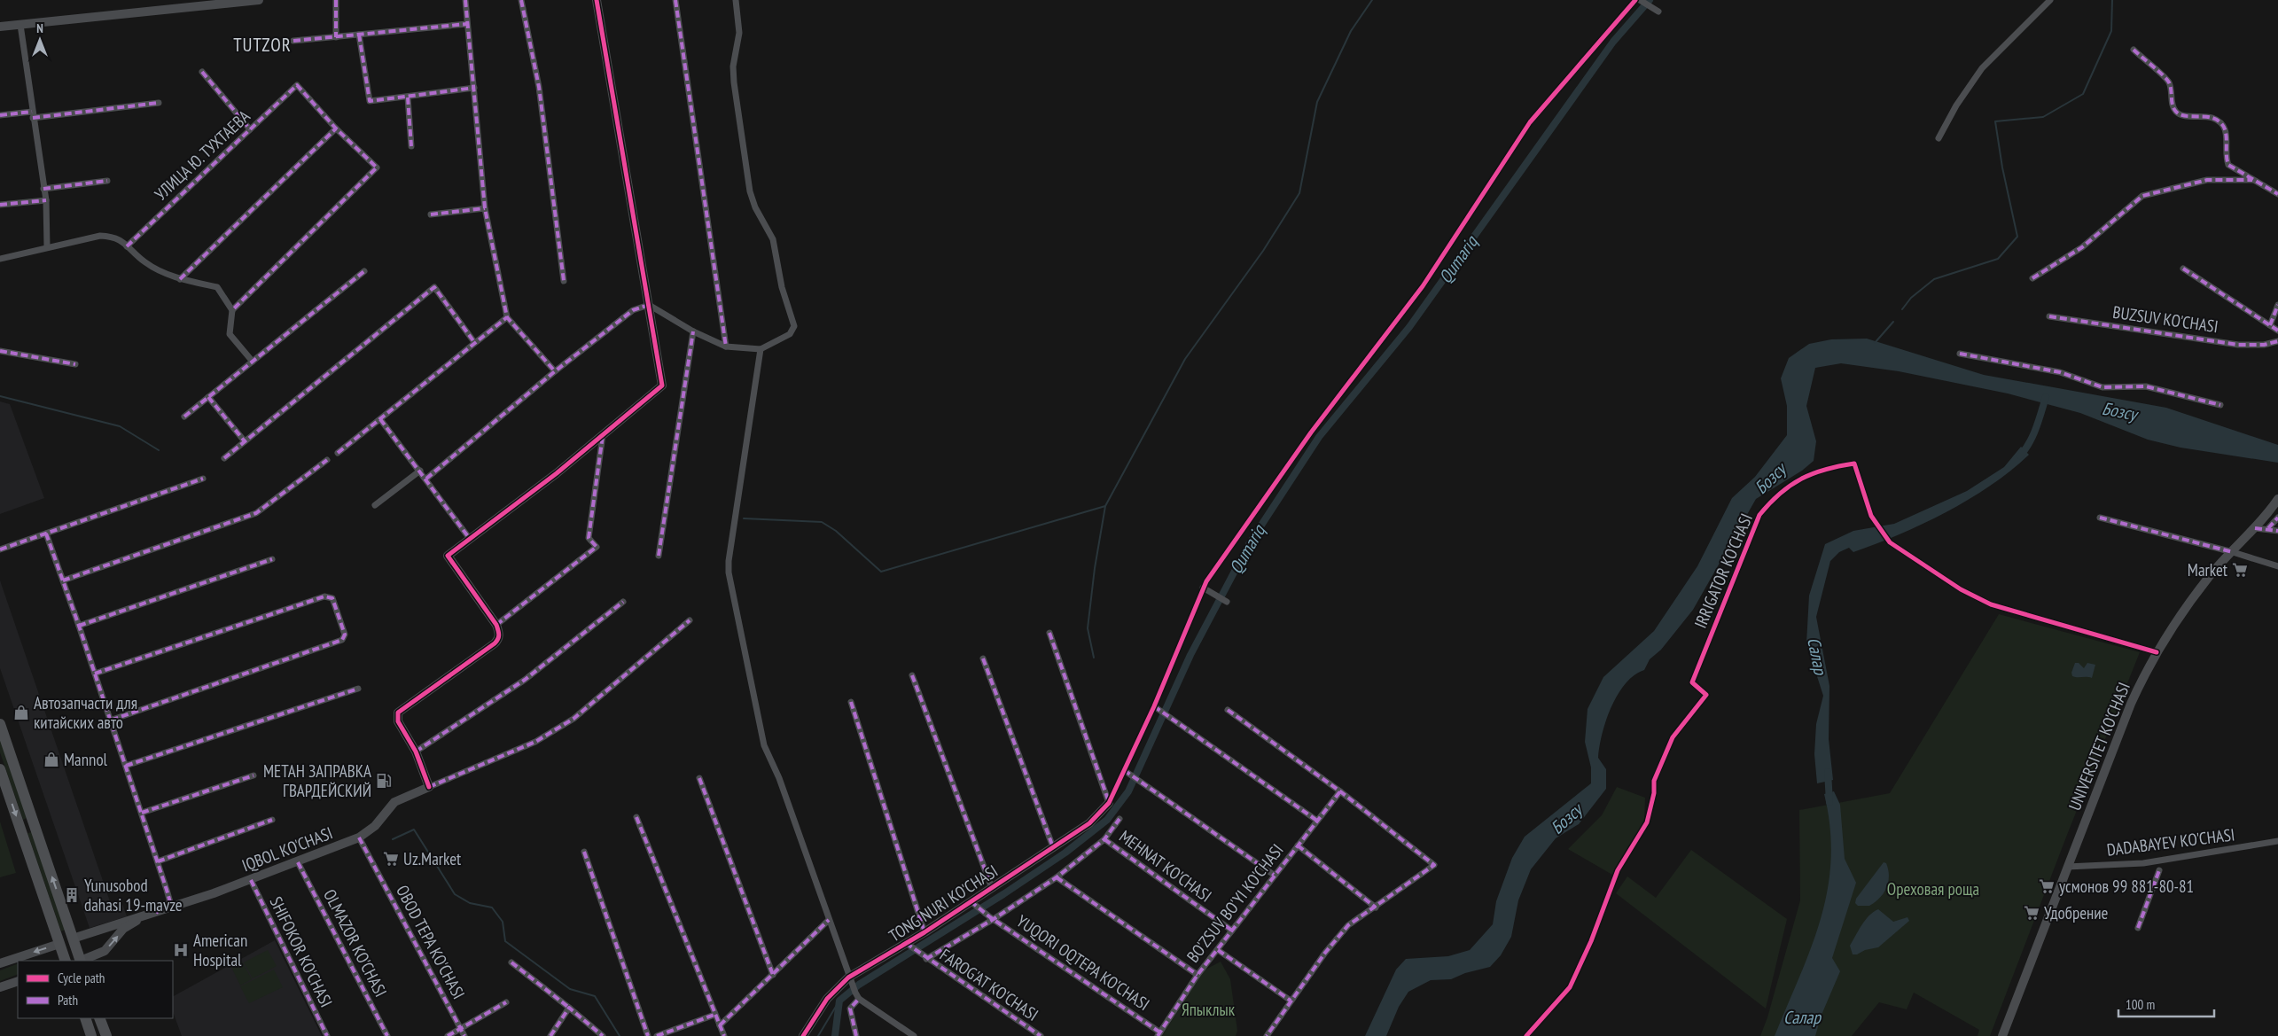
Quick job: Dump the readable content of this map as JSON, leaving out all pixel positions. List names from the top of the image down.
{
  "streets": {
    "street": [
      "УЛИЦА Ю. ТУХТАЕВА",
      "BUZSUV KO'CHASI",
      "IRRIGATOR KO'CHASI",
      "UNIVERSITET KO'CHASI",
      "DADABAYEV KO'CHASI",
      "IQBOL KO'CHASI",
      "MEHNAT KO'CHASI",
      "TONG NURI KO'CHASI",
      "BO'ZSUV BO'YI KO'CHASI",
      "OBOD TEPA KO'CHASI",
      "OLMAZOR KO'CHASI",
      "SHIFOKOR KO'CHASI",
      "YUQORI OQTEPA KO'CHASI",
      "FAROG'AT KO'CHASI"
    ]
  },
  "crossings": [
    ["IRRIGATOR KO'CHASI", "UNIVERSITET KO'CHASI"],
    ["UNIVERSITET KO'CHASI", "DADABAYEV KO'CHASI"],
    ["IQBOL KO'CHASI", "OBOD TEPA KO'CHASI"],
    ["IQBOL KO'CHASI", "OLMAZOR KO'CHASI"],
    ["IQBOL KO'CHASI", "SHIFOKOR KO'CHASI"],
    ["MEHNAT KO'CHASI", "BO'ZSUV BO'YI KO'CHASI"],
    ["TONG NURI KO'CHASI", "YUQORI OQTEPA KO'CHASI"],
    ["TONG NURI KO'CHASI", "FAROG'AT KO'CHASI"],
    ["BO'ZSUV BO'YI KO'CHASI", "YUQORI OQTEPA KO'CHASI"]
  ],
  "districts": ["TUTZOR"],
  "water": ["Qumariq", "Бозсу", "Салар"],
  "parks": ["Ореховая роща", "Япыклык"],
  "places": {
    "supermarket": [
      "Market",
      "Uz.Market",
      "усмонов 99 881-80-81",
      "Удобрение"
    ],
    "shop": ["Автозапчасти для китайских авто", "Mannol"],
    "fuel station": ["МЕТАН ЗАПРАВКА ГВАРДЕЙСКИЙ"],
    "building": ["Yunusobod dahasi 19-mavze"],
    "hospital": ["American Hospital"]
  },
  "legend": ["Cycle path", "Path"],
  "scale_bar": "100 m",
  "north": "top"
}
